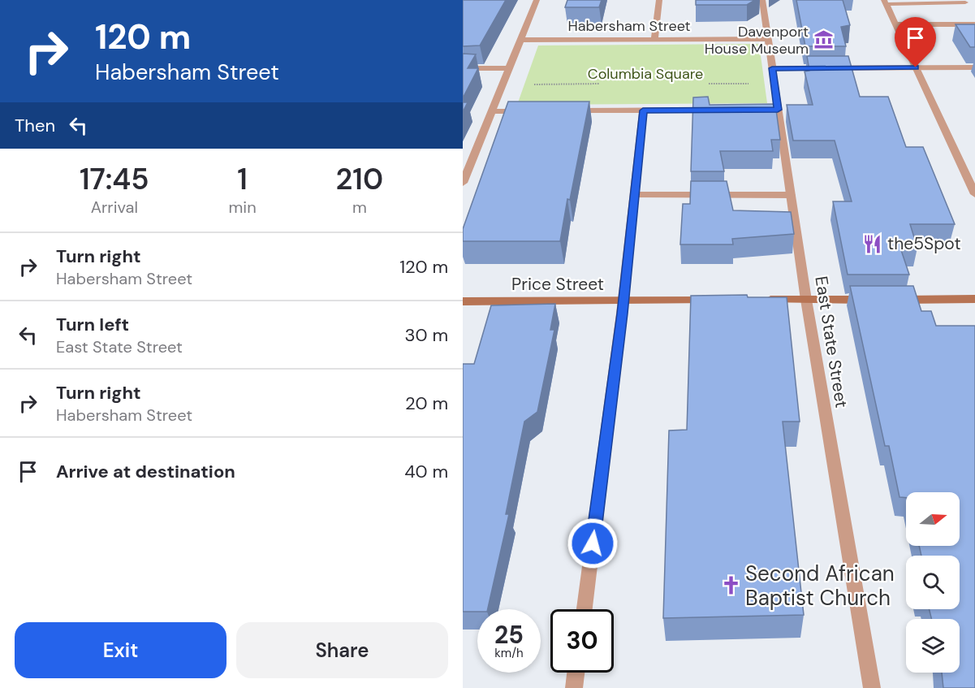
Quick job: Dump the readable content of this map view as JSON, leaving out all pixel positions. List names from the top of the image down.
{
  "streets": {
    "main road": ["Price Street"],
    "street": ["Habersham Street", "East State Street"]
  },
  "crossings": [
    ["Habersham Street", "East State Street"]
  ],
  "parks": ["Columbia Square"],
  "places": {
    "museum": ["Davenport House Museum"],
    "restaurant": ["the5Spot"],
    "church": ["Second African Baptist Church"]
  },
  "north": "right",
  "page": {
    "turn": ["120 m", "Habersham Street"],
    "then": "Then",
    "eta": [
      "17:45",
      "Arrival",
      "1",
      "min",
      "210",
      "m"
    ],
    "list": [
      {
        "name": "Turn right",
        "note": "Habersham Street",
        "value": "120 m"
      },
      {
        "name": "Turn left",
        "note": "East State Street",
        "value": "30 m"
      },
      {
        "name": "Turn right",
        "note": "Habersham Street",
        "value": "20 m"
      },
      {
        "name": "Arrive at destination",
        "value": "40 m"
      }
    ],
    "speed": "25 km/h",
    "limit": "30",
    "buttons": ["Exit", "Share"]
  }
}
